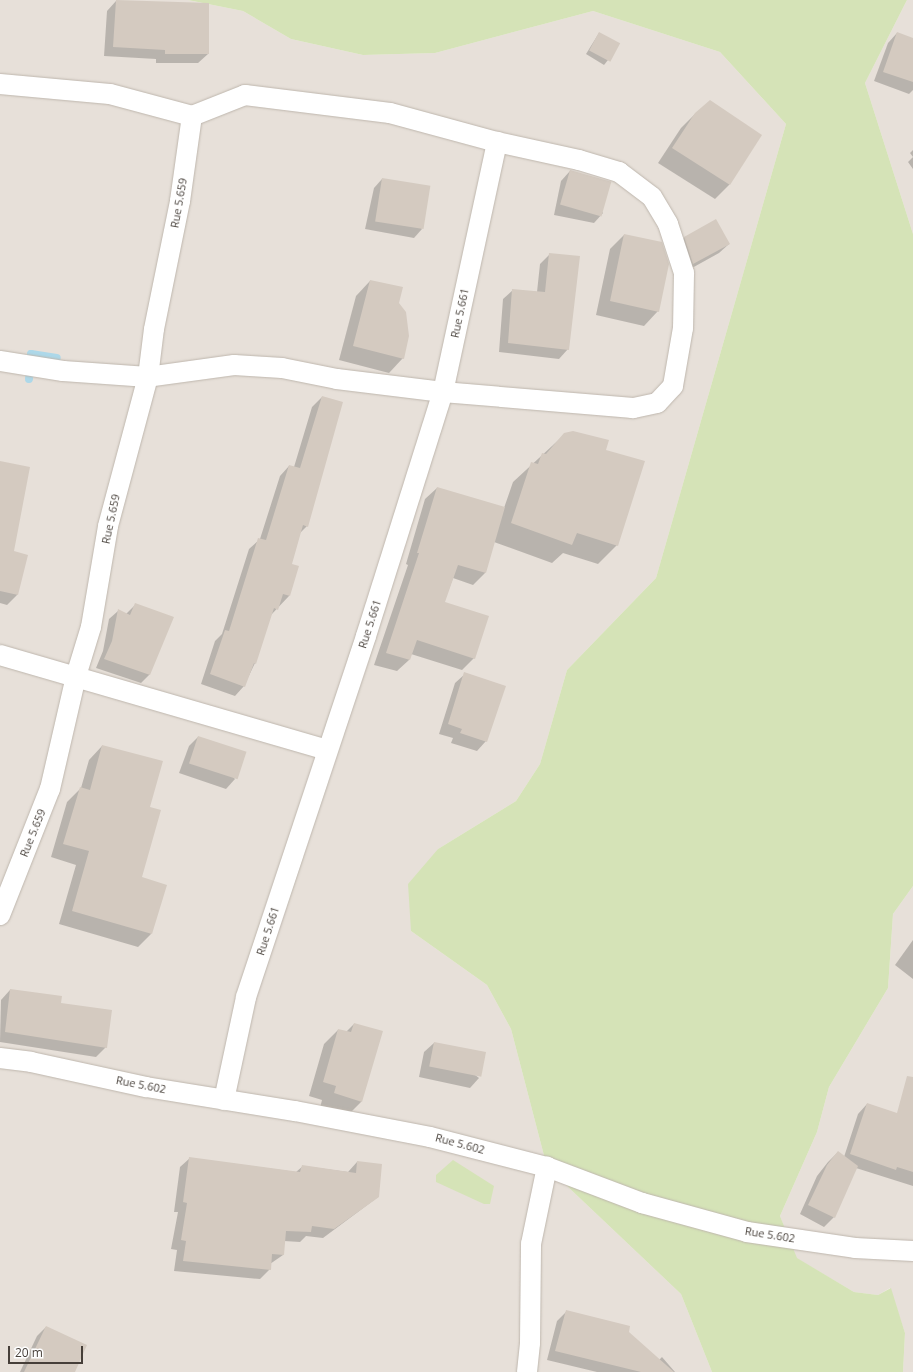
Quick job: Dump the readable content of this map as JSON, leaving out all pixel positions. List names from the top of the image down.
{
  "streets": {
    "street": ["Rue 5.659", "Rue 5.661", "Rue 5.602"]
  },
  "crossings": [
    ["Rue 5.661", "Rue 5.602"]
  ],
  "scale_bar": "20 m"
}
